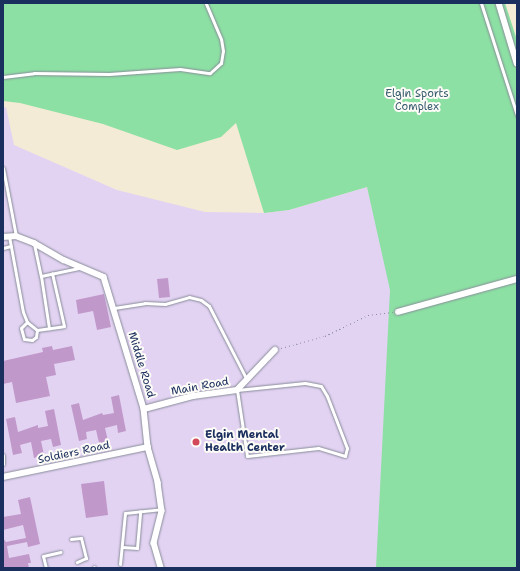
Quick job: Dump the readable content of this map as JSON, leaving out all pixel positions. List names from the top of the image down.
{
  "streets": {
    "street": ["Middle Road", "Main Road", "Soldiers Road"]
  },
  "crossings": [
    ["Middle Road", "Main Road"],
    ["Middle Road", "Soldiers Road"]
  ],
  "parks": ["Elgin Sports Complex"],
  "places": ["Elgin Mental Health Center"]
}
